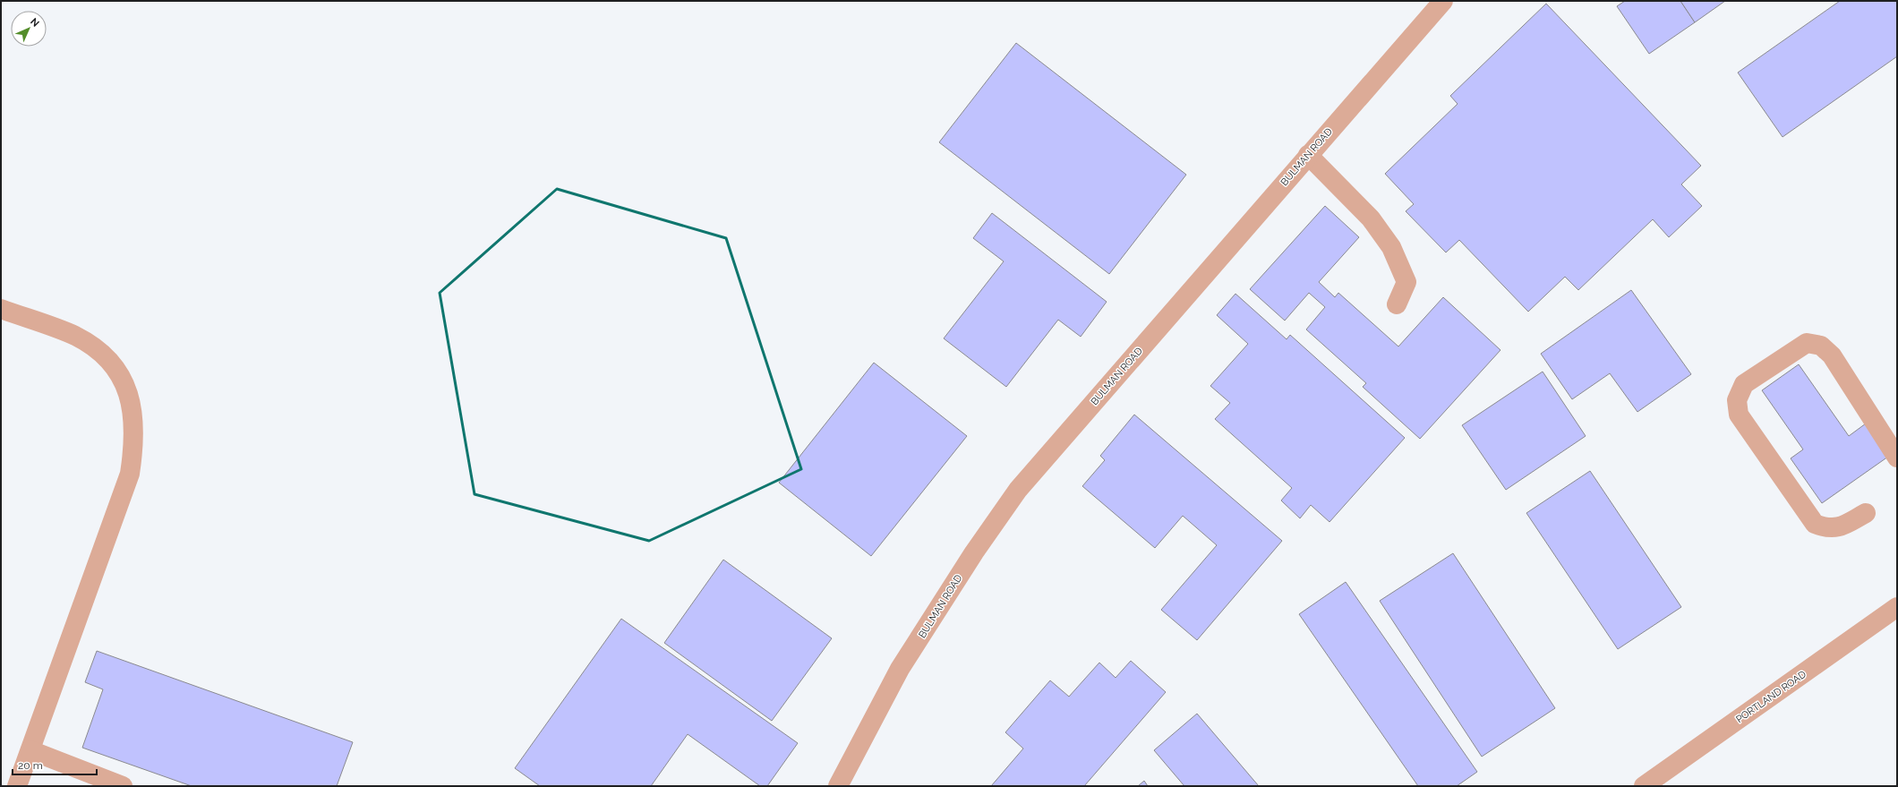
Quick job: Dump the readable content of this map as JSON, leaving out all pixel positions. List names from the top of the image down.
{
  "streets": {
    "lane": ["BULMAN ROAD", "PORTLAND ROAD"]
  },
  "scale_bar": "20 m",
  "north": "top right"
}
